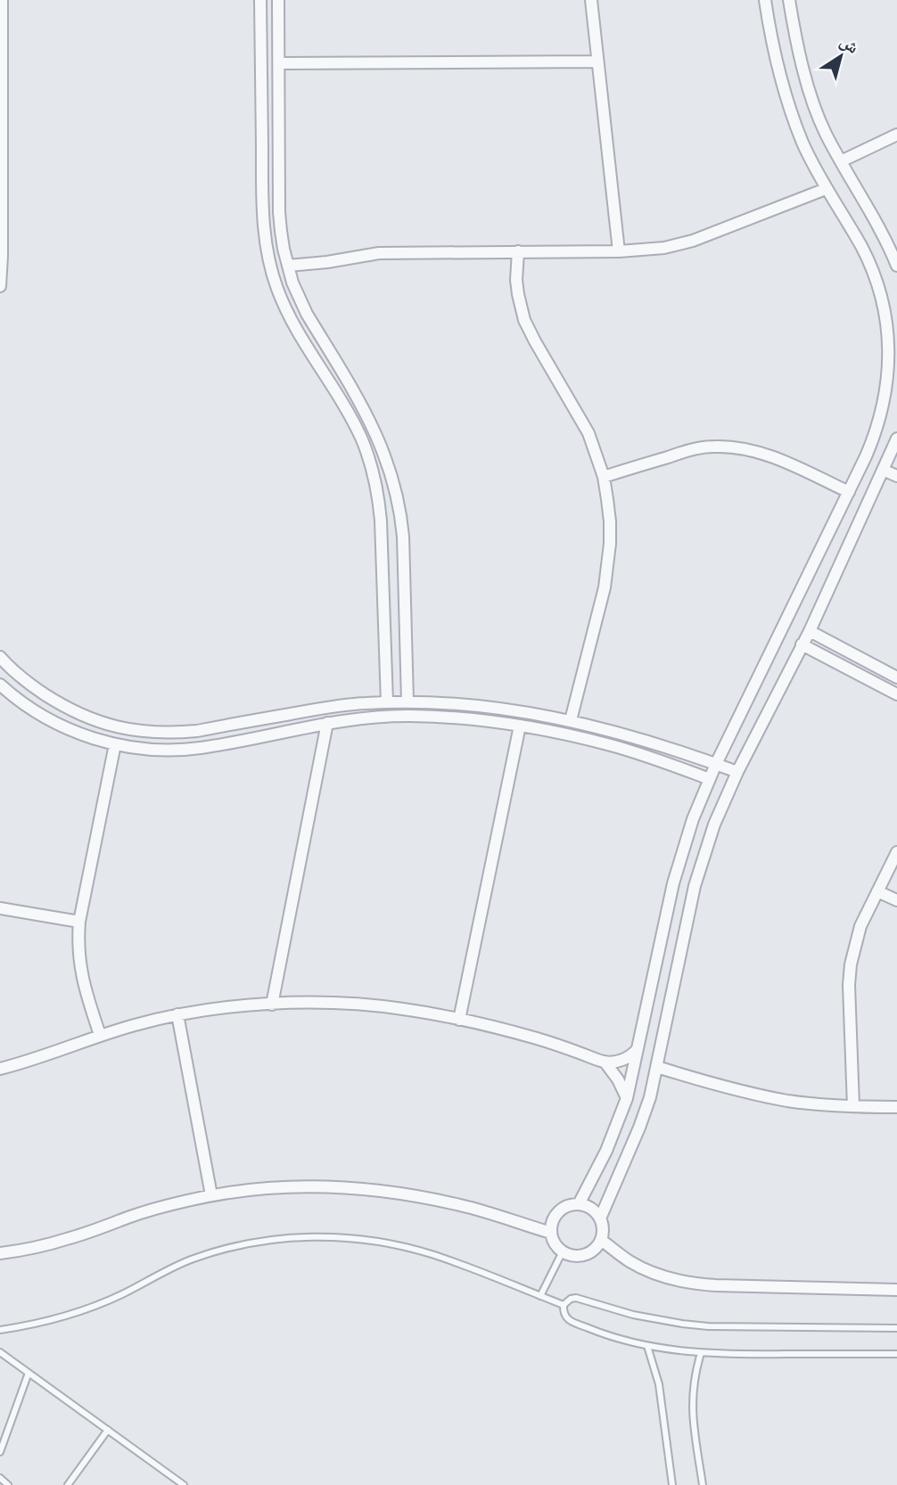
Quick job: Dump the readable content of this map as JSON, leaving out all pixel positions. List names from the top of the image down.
{
  "north": "top right"
}
